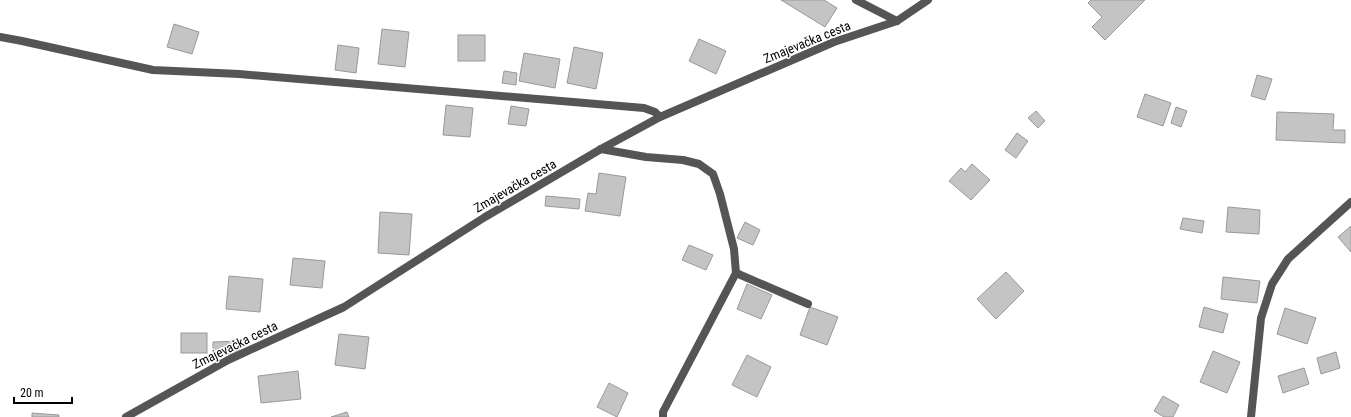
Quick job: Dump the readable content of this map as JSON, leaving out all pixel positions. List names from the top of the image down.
{
  "streets": {
    "street": ["Zmajevačka cesta"]
  },
  "scale_bar": "20 m"
}
